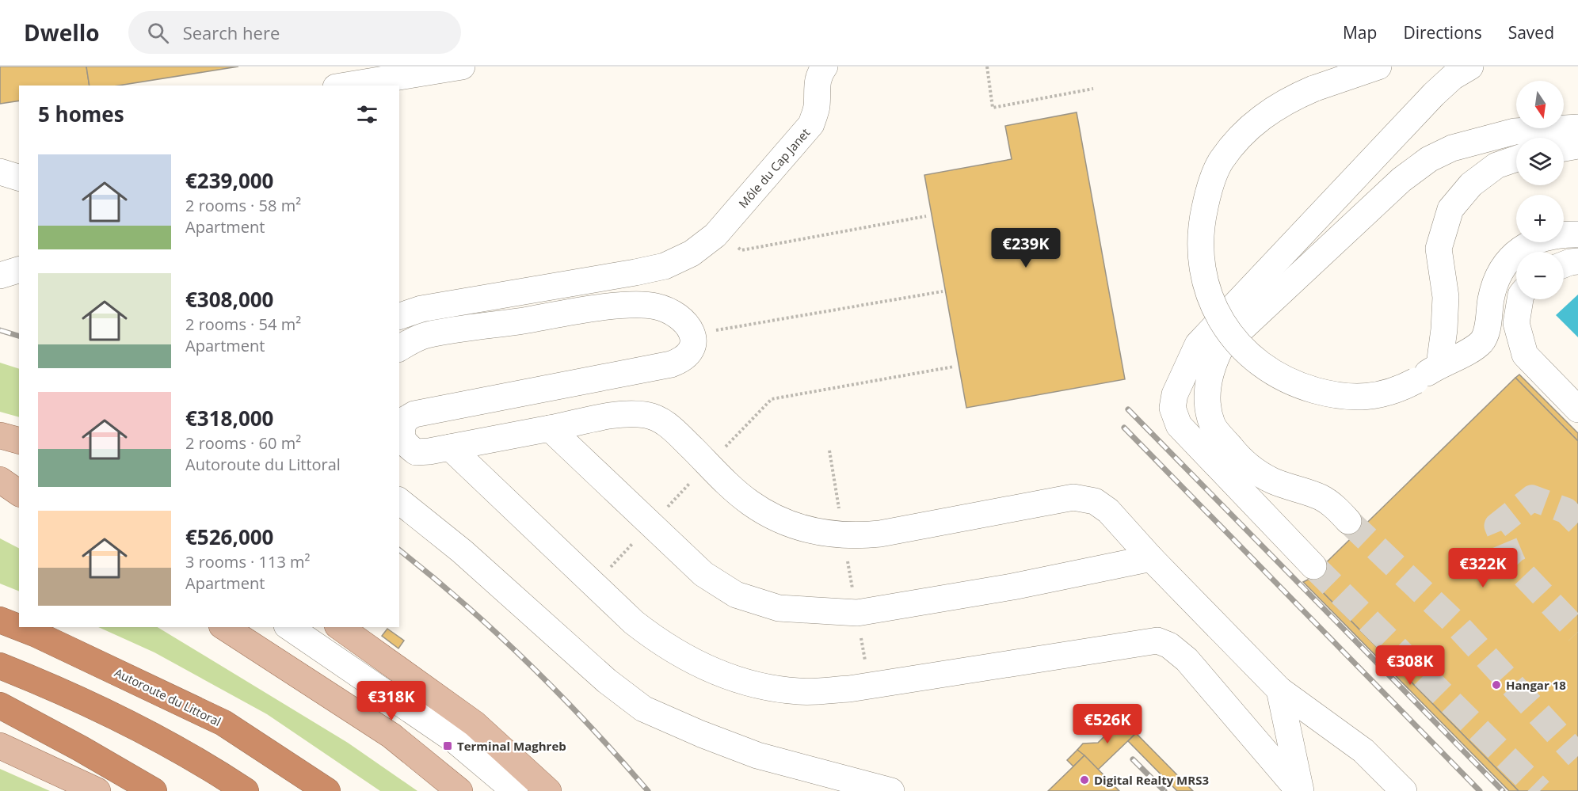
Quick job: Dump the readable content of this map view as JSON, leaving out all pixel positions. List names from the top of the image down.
{
  "streets": {
    "highway": ["Autoroute du Littoral"],
    "street": ["Môle du Cap Janet"]
  },
  "places": {
    "other": ["Hangar 18", "Digital Realty MRS3"],
    "transit": ["Terminal Maghreb"]
  },
  "north": "bottom",
  "page": {
    "header": "Dwello",
    "search": "Search here",
    "nav": ["Map", "Directions", "Saved"],
    "map_buttons": ["+", "−"],
    "heading": "5 homes",
    "list": [
      {
        "name": "€239,000",
        "note": "2 rooms · 58 m² · Apartment"
      },
      {
        "name": "€308,000",
        "note": "2 rooms · 54 m² · Apartment"
      },
      {
        "name": "€318,000",
        "note": "2 rooms · 60 m² · Autoroute du Littoral"
      },
      {
        "name": "€526,000",
        "note": "3 rooms · 113 m² · Apartment"
      }
    ],
    "price": [
      "€239K",
      "€322K",
      "€308K",
      "€318K",
      "€526K"
    ]
  }
}
